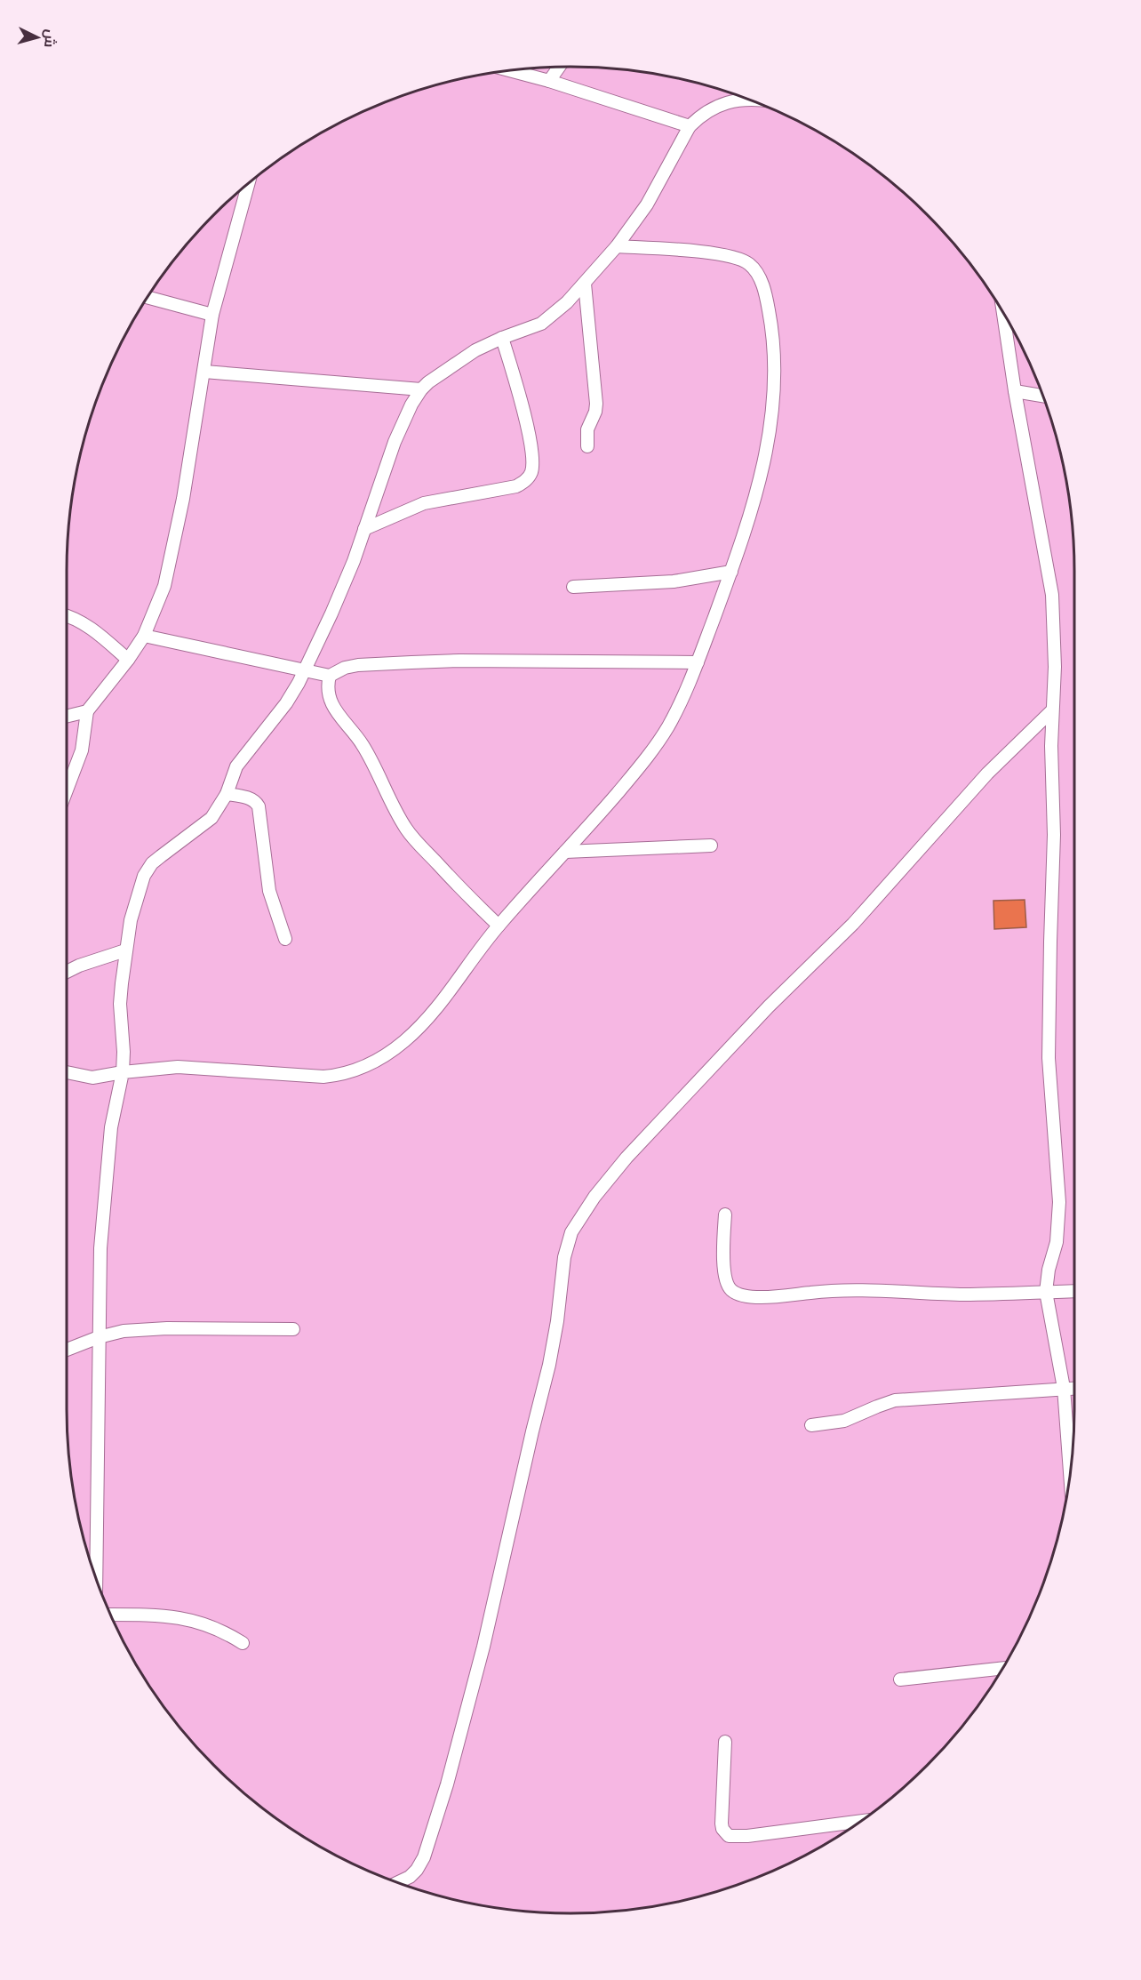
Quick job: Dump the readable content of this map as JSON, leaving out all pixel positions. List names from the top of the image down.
{
  "north": "right"
}
